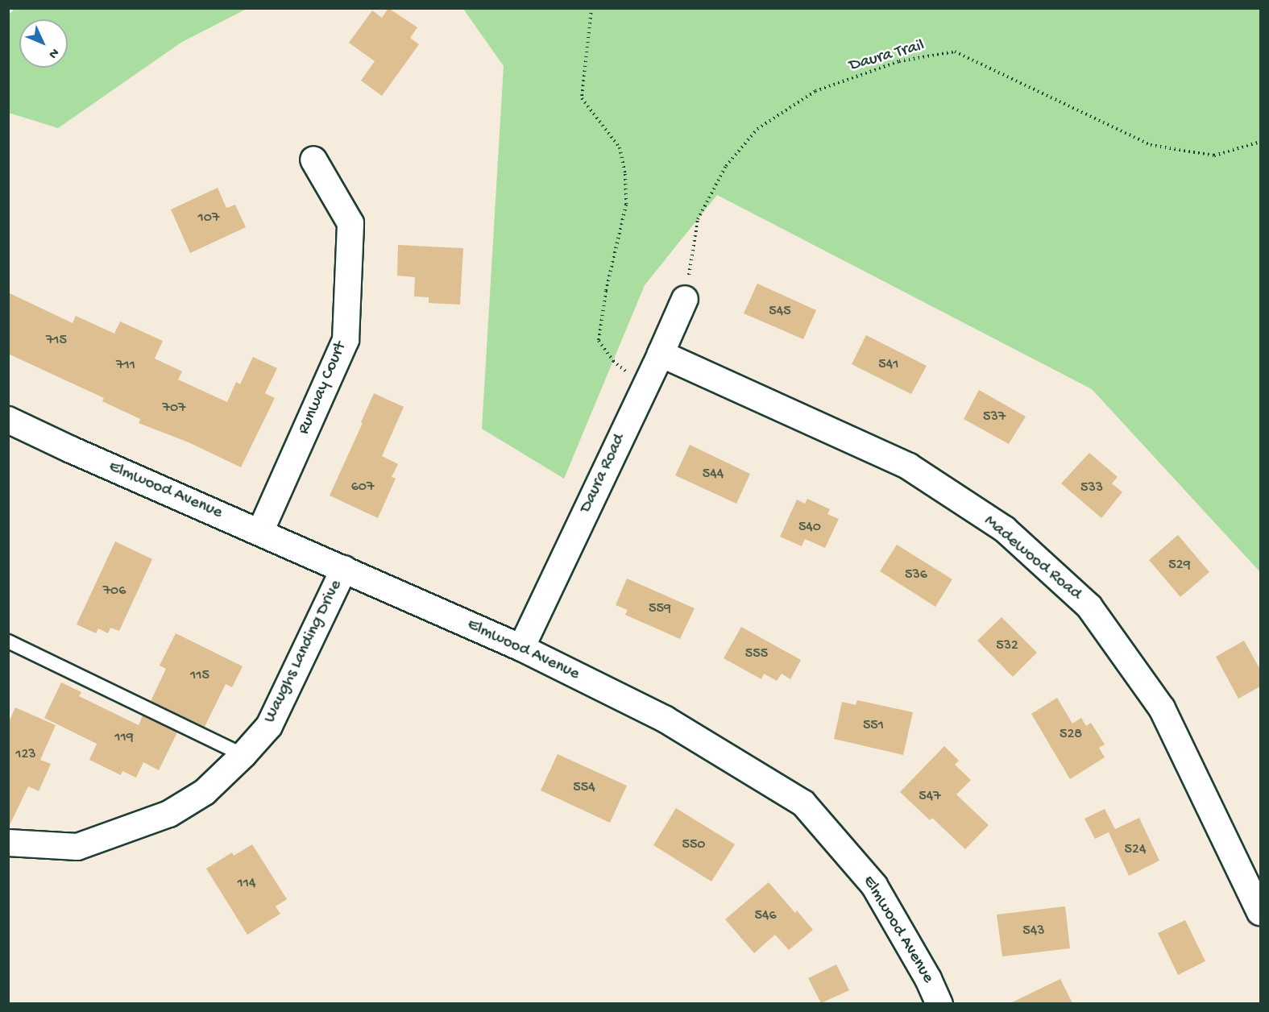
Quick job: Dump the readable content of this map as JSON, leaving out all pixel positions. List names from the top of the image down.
{
  "streets": {
    "street": [
      "Runway Court",
      "Daura Road",
      "Elmwood Avenue",
      "Madewood Road",
      "Waughs Landing Drive"
    ],
    "path": ["Daura Trail"]
  },
  "crossings": [
    ["Daura Trail", "Daura Road"],
    ["Runway Court", "Elmwood Avenue"],
    ["Daura Road", "Elmwood Avenue"],
    ["Daura Road", "Madewood Road"],
    ["Elmwood Avenue", "Waughs Landing Drive"]
  ],
  "house_numbers": [
    "107",
    "545",
    "715",
    "541",
    "711",
    "707",
    "537",
    "544",
    "607",
    "533",
    "540",
    "529",
    "536",
    "706",
    "559",
    "532",
    "555",
    "115",
    "551",
    "528",
    "119",
    "123",
    "554",
    "547",
    "550",
    "524",
    "114",
    "546",
    "543"
  ],
  "north": "bottom right"
}
